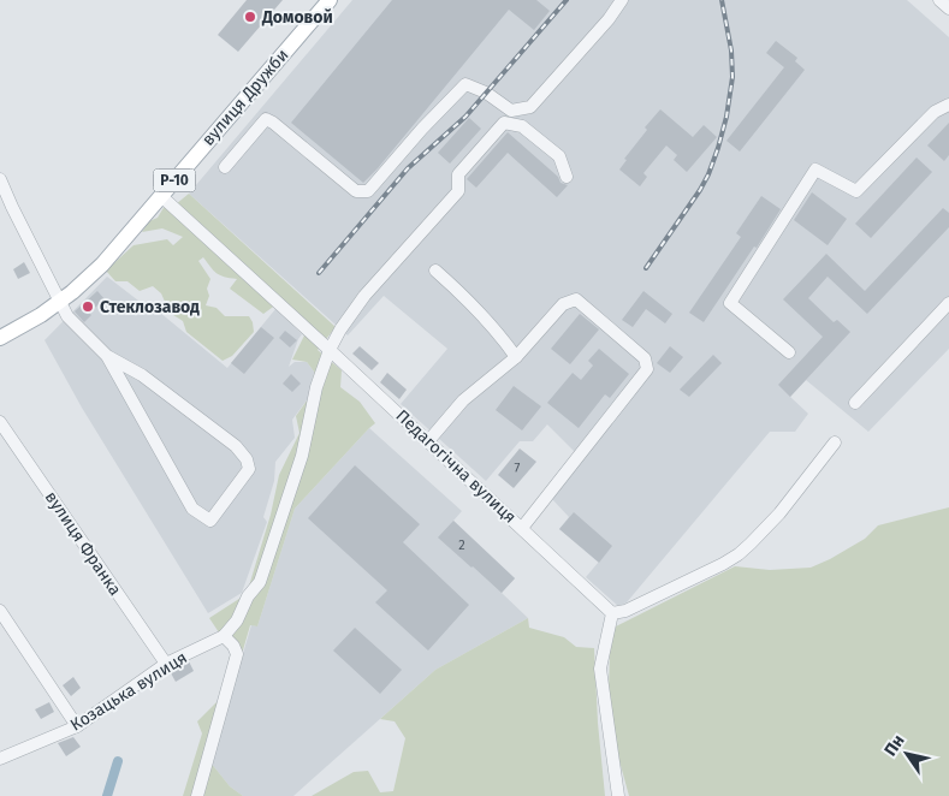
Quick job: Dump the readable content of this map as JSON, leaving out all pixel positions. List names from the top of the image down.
{
  "streets": {
    "main road": ["вулиця Дружби", "Р-10"],
    "street": ["Педагогічна вулиця", "вулиця Франка", "Козацька вулиця"]
  },
  "crossings": [
    ["вулиця Дружби", "Педагогічна вулиця"],
    ["вулиця Франка", "Козацька вулиця"]
  ],
  "places": ["Домовой", "Стеклозавод"],
  "house_numbers": ["7", "2"],
  "north": "top left"
}
